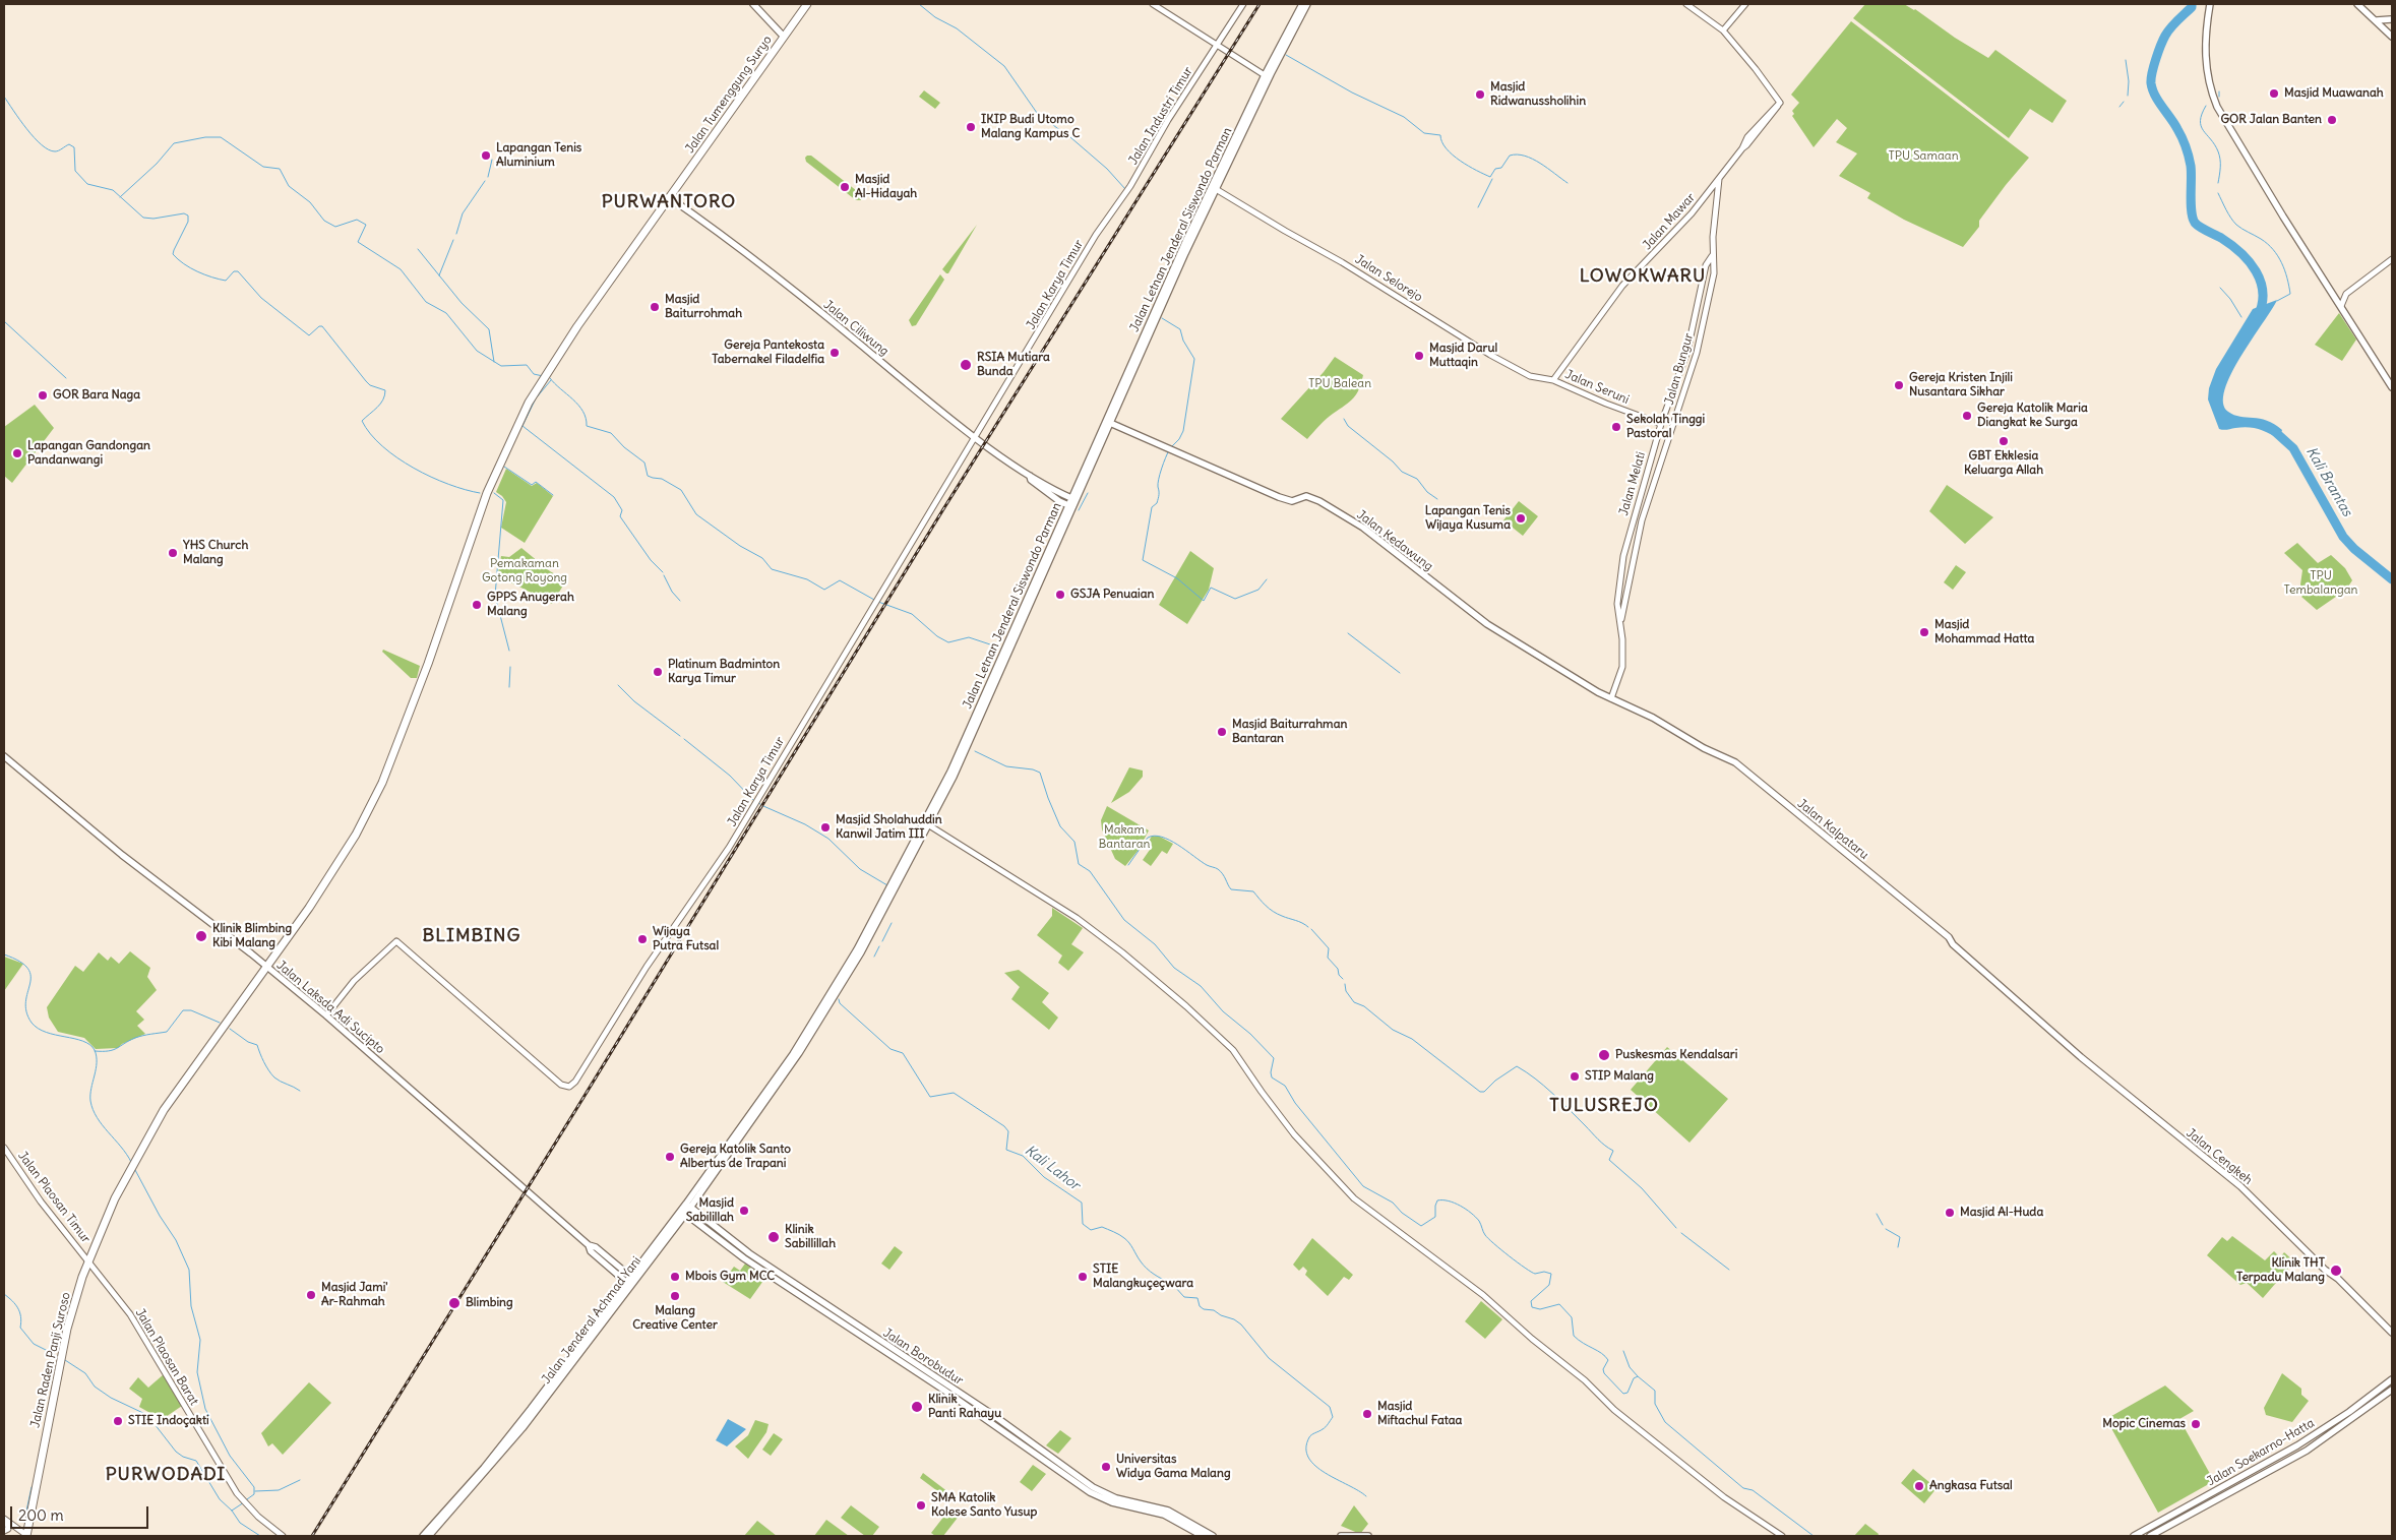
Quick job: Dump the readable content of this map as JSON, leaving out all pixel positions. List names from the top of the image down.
{
  "streets": {
    "highway": ["Jalan Tumenggung Suryo", "Jalan Raden Panji Suroso"],
    "main road": [
      "Jalan Letnan Jenderal Siswondo Parman",
      "Jalan Ciliwung",
      "Jalan Kedawung",
      "Jalan Kalpataru",
      "Jalan Laksda Adi Sucipto",
      "Jalan Cengkeh",
      "Jalan Jenderal Achmad Yani",
      "Jalan Borobudur",
      "Jalan Soekarno-Hatta"
    ],
    "street": [
      "Jalan Industri Timur",
      "Jalan Mawar",
      "Jalan Selorejo",
      "Jalan Karya Timur",
      "Jalan Bungur",
      "Jalan Seruni",
      "Jalan Melati",
      "Jalan Plaosan Timur",
      "Jalan Plaosan Barat"
    ]
  },
  "crossings": [
    ["Jalan Tumenggung Suryo", "Jalan Ciliwung"],
    ["Jalan Tumenggung Suryo", "Jalan Raden Panji Suroso"],
    ["Jalan Industri Timur", "Jalan Karya Timur"],
    ["Jalan Mawar", "Jalan Selorejo"],
    ["Jalan Mawar", "Jalan Bungur"],
    ["Jalan Mawar", "Jalan Seruni"],
    ["Jalan Letnan Jenderal Siswondo Parman", "Jalan Selorejo"],
    ["Jalan Letnan Jenderal Siswondo Parman", "Jalan Ciliwung"],
    ["Jalan Letnan Jenderal Siswondo Parman", "Jalan Kedawung"],
    ["Jalan Letnan Jenderal Siswondo Parman", "Jalan Jenderal Achmad Yani"],
    ["Jalan Selorejo", "Jalan Seruni"],
    ["Jalan Karya Timur", "Jalan Ciliwung"],
    ["Jalan Karya Timur", "Jalan Laksda Adi Sucipto"],
    ["Jalan Bungur", "Jalan Melati"],
    ["Jalan Bungur", "Jalan Kalpataru"],
    ["Jalan Seruni", "Jalan Melati"],
    ["Jalan Kedawung", "Jalan Kalpataru"],
    ["Jalan Kalpataru", "Jalan Cengkeh"],
    ["Jalan Laksda Adi Sucipto", "Jalan Jenderal Achmad Yani"],
    ["Jalan Laksda Adi Sucipto", "Jalan Raden Panji Suroso"],
    ["Jalan Plaosan Timur", "Jalan Plaosan Barat"],
    ["Jalan Plaosan Timur", "Jalan Raden Panji Suroso"],
    ["Jalan Jenderal Achmad Yani", "Jalan Borobudur"],
    ["Jalan Plaosan Barat", "Jalan Raden Panji Suroso"]
  ],
  "districts": [
    "PURWANTORO",
    "LOWOKWARU",
    "BLIMBING",
    "TULUSREJO",
    "PURWODADI"
  ],
  "water": ["Kali Brantas", "Kali Lahor"],
  "parks": [
    "TPU Samaan",
    "TPU Balean",
    "Pemakaman Gotong Royong",
    "TPU Tembalangan",
    "Makam Bantaran"
  ],
  "places": [
    "Masjid Muawanah",
    "Masjid Ridwanussholihin",
    "GOR Jalan Banten",
    "IKIP Budi Utomo Malang Kampus C",
    "Lapangan Tenis Aluminium",
    "Masjid Al-Hidayah",
    "Masjid Baiturrohmah",
    "Gereja Pantekosta Tabernakel Filadelfia",
    "Masjid Darul Muttaqin",
    "RSIA Mutiara Bunda",
    "Gereja Kristen Injili Nusantara Sikhar",
    "GOR Bara Naga",
    "Gereja Katolik Maria Diangkat ke Surga",
    "Sekolah Tinggi Pastoral",
    "GBT Ekklesia Keluarga Allah",
    "Lapangan Gandongan Pandanwangi",
    "Lapangan Tenis Wijaya Kusuma",
    "YHS Church Malang",
    "GSJA Penuaian",
    "GPPS Anugerah Malang",
    "Masjid Mohammad Hatta",
    "Platinum Badminton Karya Timur",
    "Masjid Baiturrahman Bantaran",
    "Masjid Sholahuddin Kanwil Jatim III",
    "Klinik Blimbing Kibi Malang",
    "Wijaya Putra Futsal",
    "Puskesmas Kendalsari",
    "STIP Malang",
    "Gereja Katolik Santo Albertus de Trapani",
    "Masjid Sabilillah",
    "Masjid Al-Huda",
    "Klinik Sabillillah",
    "Klinik THT Terpadu Malang",
    "Mbois Gym MCC",
    "STIE Malangkuçeçwara",
    "Masjid Jami' Ar-Rahmah",
    "Malang Creative Center",
    "Blimbing",
    "Klinik Panti Rahayu",
    "Masjid Miftachul Fataa",
    "STIE Indoçakti",
    "Mopic Cinemas",
    "Universitas Widya Gama Malang",
    "Angkasa Futsal",
    "SMA Katolik Kolese Santo Yusup"
  ],
  "scale_bar": "200 m"
}
